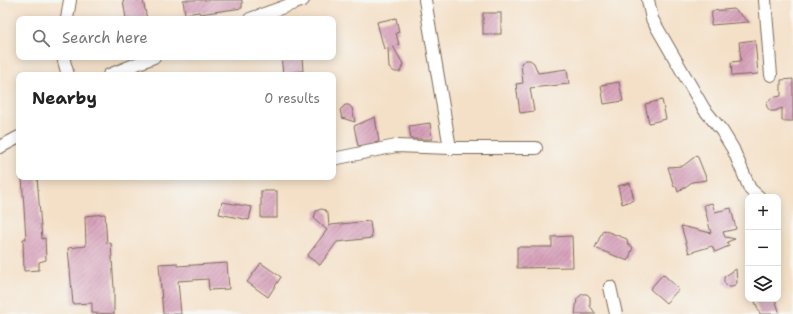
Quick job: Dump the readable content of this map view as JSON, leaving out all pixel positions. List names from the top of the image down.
{
  "page": {
    "search": "Search here",
    "heading": ["Nearby", "0 results"],
    "map_buttons": ["+", "−"]
  }
}
